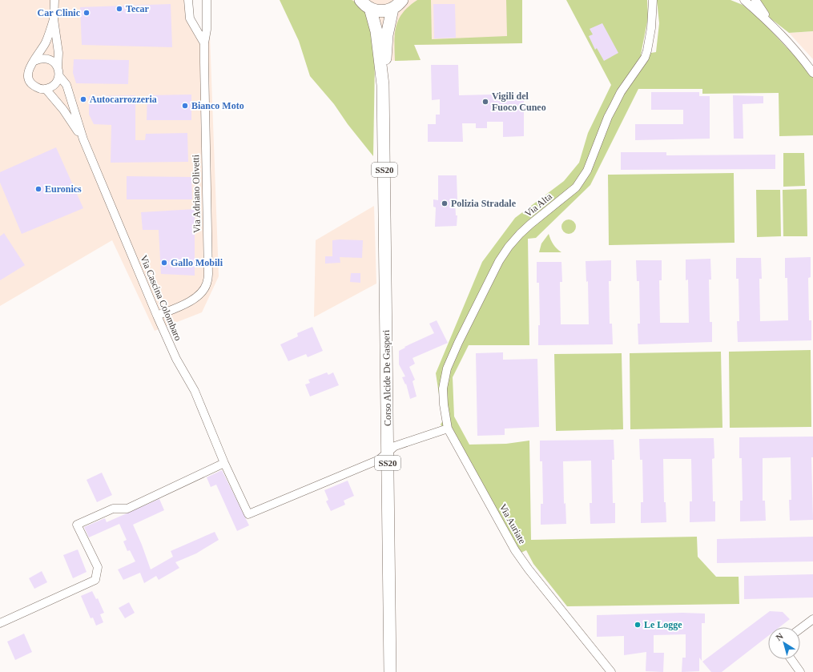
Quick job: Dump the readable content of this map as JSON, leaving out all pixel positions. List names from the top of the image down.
{
  "streets": {
    "main road": ["SS20", "Corso Alcide De Gasperi"],
    "street": [
      "Via Adriano Olivetti",
      "Via Alta",
      "Via Cascina Colombaro",
      "Via Auriate"
    ]
  },
  "crossings": [
    ["Via Adriano Olivetti", "Via Cascina Colombaro"],
    ["Via Alta", "Via Auriate"],
    ["Via Cascina Colombaro", "Corso Alcide De Gasperi"]
  ],
  "places": [
    "Tecar",
    "Car Clinic",
    "Autocarrozzeria",
    "Vigili del Fuoco Cuneo",
    "Bianco Moto",
    "Euronics",
    "Polizia Stradale",
    "Gallo Mobili",
    "Le Logge"
  ],
  "north": "top left"
}
